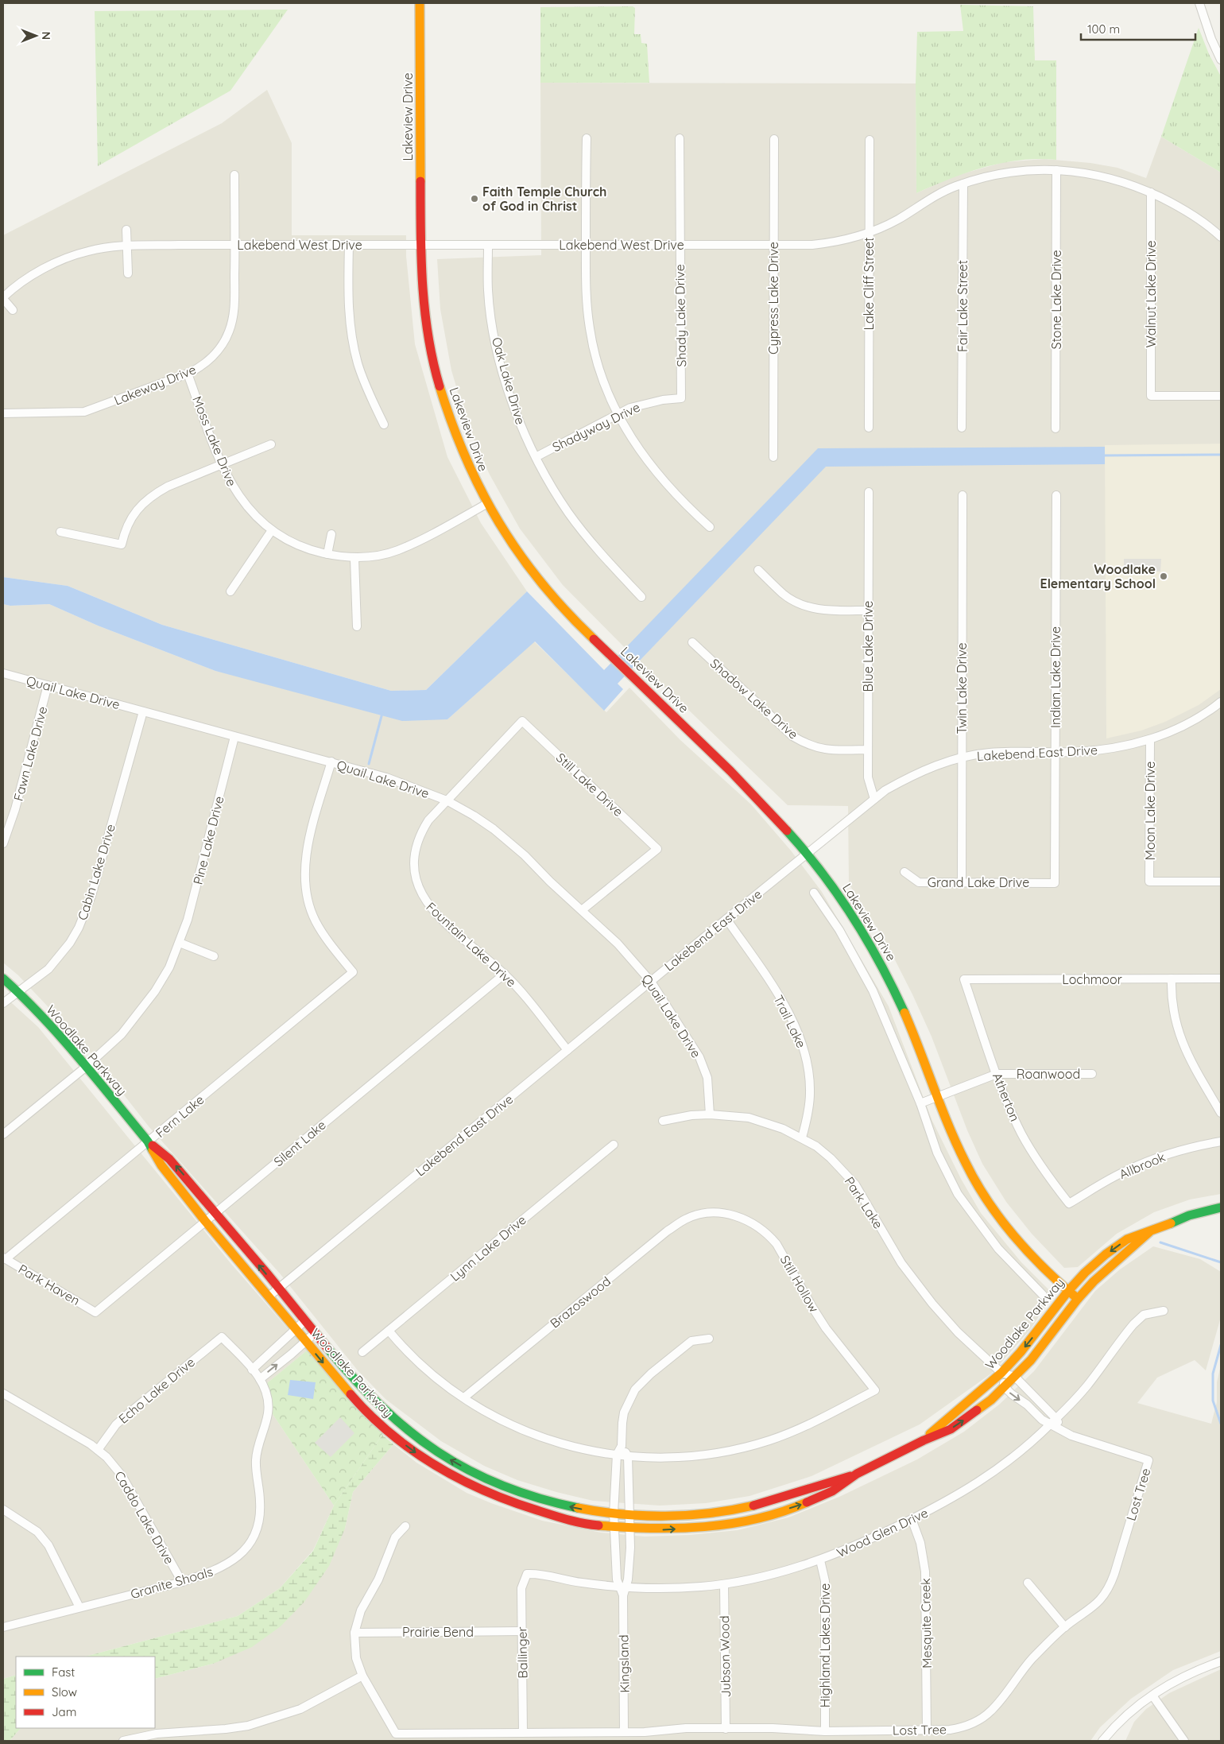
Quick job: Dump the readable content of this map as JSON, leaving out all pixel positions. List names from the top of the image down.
{
  "streets": {
    "street": [
      "Lakeview Drive",
      "Lakebend West Drive",
      "Lake Cliff Street",
      "Walnut Lake Drive",
      "Cypress Lake Drive",
      "Stone Lake Drive",
      "Fair Lake Street",
      "Shady Lake Drive",
      "Oak Lake Drive",
      "Lakeway Drive",
      "Shadyway Drive",
      "Moss Lake Drive",
      "Blue Lake Drive",
      "Indian Lake Drive",
      "Twin Lake Drive",
      "Quail Lake Drive",
      "Shadow Lake Drive",
      "Lakebend East Drive",
      "Fawn Lake Drive",
      "Still Lake Drive",
      "Moon Lake Drive",
      "Pine Lake Drive",
      "Cabin Lake Drive",
      "Grand Lake Drive",
      "Fountain Lake Drive",
      "Lochmoor",
      "Trail Lake",
      "Woodlake Parkway",
      "Roanwood",
      "Atherton",
      "Fern Lake",
      "Silent Lake",
      "Allbrook",
      "Park Lake",
      "Lynn Lake Drive",
      "Still Hollow",
      "Park Haven",
      "Brazoswood",
      "Echo Lake Drive",
      "Lost Tree",
      "Caddo Lake Drive",
      "Wood Glen Drive",
      "Granite Shoals",
      "Mesquite Creek",
      "Prairie Bend",
      "Highland Lakes Drive",
      "Ballinger",
      "Jubson Wood",
      "Kingsland"
    ]
  },
  "crossings": [
    ["Lakeview Drive", "Lakebend West Drive"],
    ["Lakeview Drive", "Moss Lake Drive"],
    ["Lakeview Drive", "Lakebend East Drive"],
    ["Lakeview Drive", "Woodlake Parkway"],
    ["Lakeview Drive", "Roanwood"],
    ["Lakebend West Drive", "Lake Cliff Street"],
    ["Lakebend West Drive", "Walnut Lake Drive"],
    ["Lakebend West Drive", "Cypress Lake Drive"],
    ["Lakebend West Drive", "Stone Lake Drive"],
    ["Lakebend West Drive", "Fair Lake Street"],
    ["Lakebend West Drive", "Shady Lake Drive"],
    ["Lakebend West Drive", "Oak Lake Drive"],
    ["Lakebend West Drive", "Lakeway Drive"],
    ["Shady Lake Drive", "Shadyway Drive"],
    ["Oak Lake Drive", "Shadyway Drive"],
    ["Lakeway Drive", "Moss Lake Drive"],
    ["Blue Lake Drive", "Shadow Lake Drive"],
    ["Blue Lake Drive", "Lakebend East Drive"],
    ["Indian Lake Drive", "Lakebend East Drive"],
    ["Indian Lake Drive", "Grand Lake Drive"],
    ["Twin Lake Drive", "Lakebend East Drive"],
    ["Twin Lake Drive", "Grand Lake Drive"],
    ["Quail Lake Drive", "Lakebend East Drive"],
    ["Quail Lake Drive", "Fawn Lake Drive"],
    ["Quail Lake Drive", "Still Lake Drive"],
    ["Quail Lake Drive", "Pine Lake Drive"],
    ["Quail Lake Drive", "Cabin Lake Drive"],
    ["Quail Lake Drive", "Fountain Lake Drive"],
    ["Quail Lake Drive", "Fern Lake"],
    ["Quail Lake Drive", "Park Lake"],
    ["Lakebend East Drive", "Moon Lake Drive"],
    ["Lakebend East Drive", "Fountain Lake Drive"],
    ["Lakebend East Drive", "Trail Lake"],
    ["Lakebend East Drive", "Woodlake Parkway"],
    ["Still Lake Drive", "Fountain Lake Drive"],
    ["Pine Lake Drive", "Woodlake Parkway"],
    ["Cabin Lake Drive", "Woodlake Parkway"],
    ["Fountain Lake Drive", "Silent Lake"],
    ["Lochmoor", "Atherton"],
    ["Trail Lake", "Park Lake"],
    ["Woodlake Parkway", "Fern Lake"],
    ["Woodlake Parkway", "Silent Lake"],
    ["Woodlake Parkway", "Park Lake"],
    ["Woodlake Parkway", "Kingsland"],
    ["Roanwood", "Atherton"],
    ["Atherton", "Allbrook"],
    ["Fern Lake", "Park Haven"],
    ["Silent Lake", "Park Haven"],
    ["Still Hollow", "Brazoswood"],
    ["Still Hollow", "Kingsland"],
    ["Echo Lake Drive", "Caddo Lake Drive"],
    ["Echo Lake Drive", "Granite Shoals"],
    ["Lost Tree", "Wood Glen Drive"],
    ["Lost Tree", "Mesquite Creek"],
    ["Lost Tree", "Highland Lakes Drive"],
    ["Lost Tree", "Ballinger"],
    ["Lost Tree", "Jubson Wood"],
    ["Lost Tree", "Kingsland"],
    ["Caddo Lake Drive", "Granite Shoals"],
    ["Wood Glen Drive", "Mesquite Creek"],
    ["Wood Glen Drive", "Highland Lakes Drive"],
    ["Wood Glen Drive", "Ballinger"],
    ["Wood Glen Drive", "Jubson Wood"],
    ["Wood Glen Drive", "Kingsland"],
    ["Prairie Bend", "Ballinger"]
  ],
  "places": ["Faith Temple Church of God in Christ", "Woodlake Elementary School"],
  "legend": ["Fast", "Slow", "Jam"],
  "scale_bar": "100 m",
  "north": "right"
}
